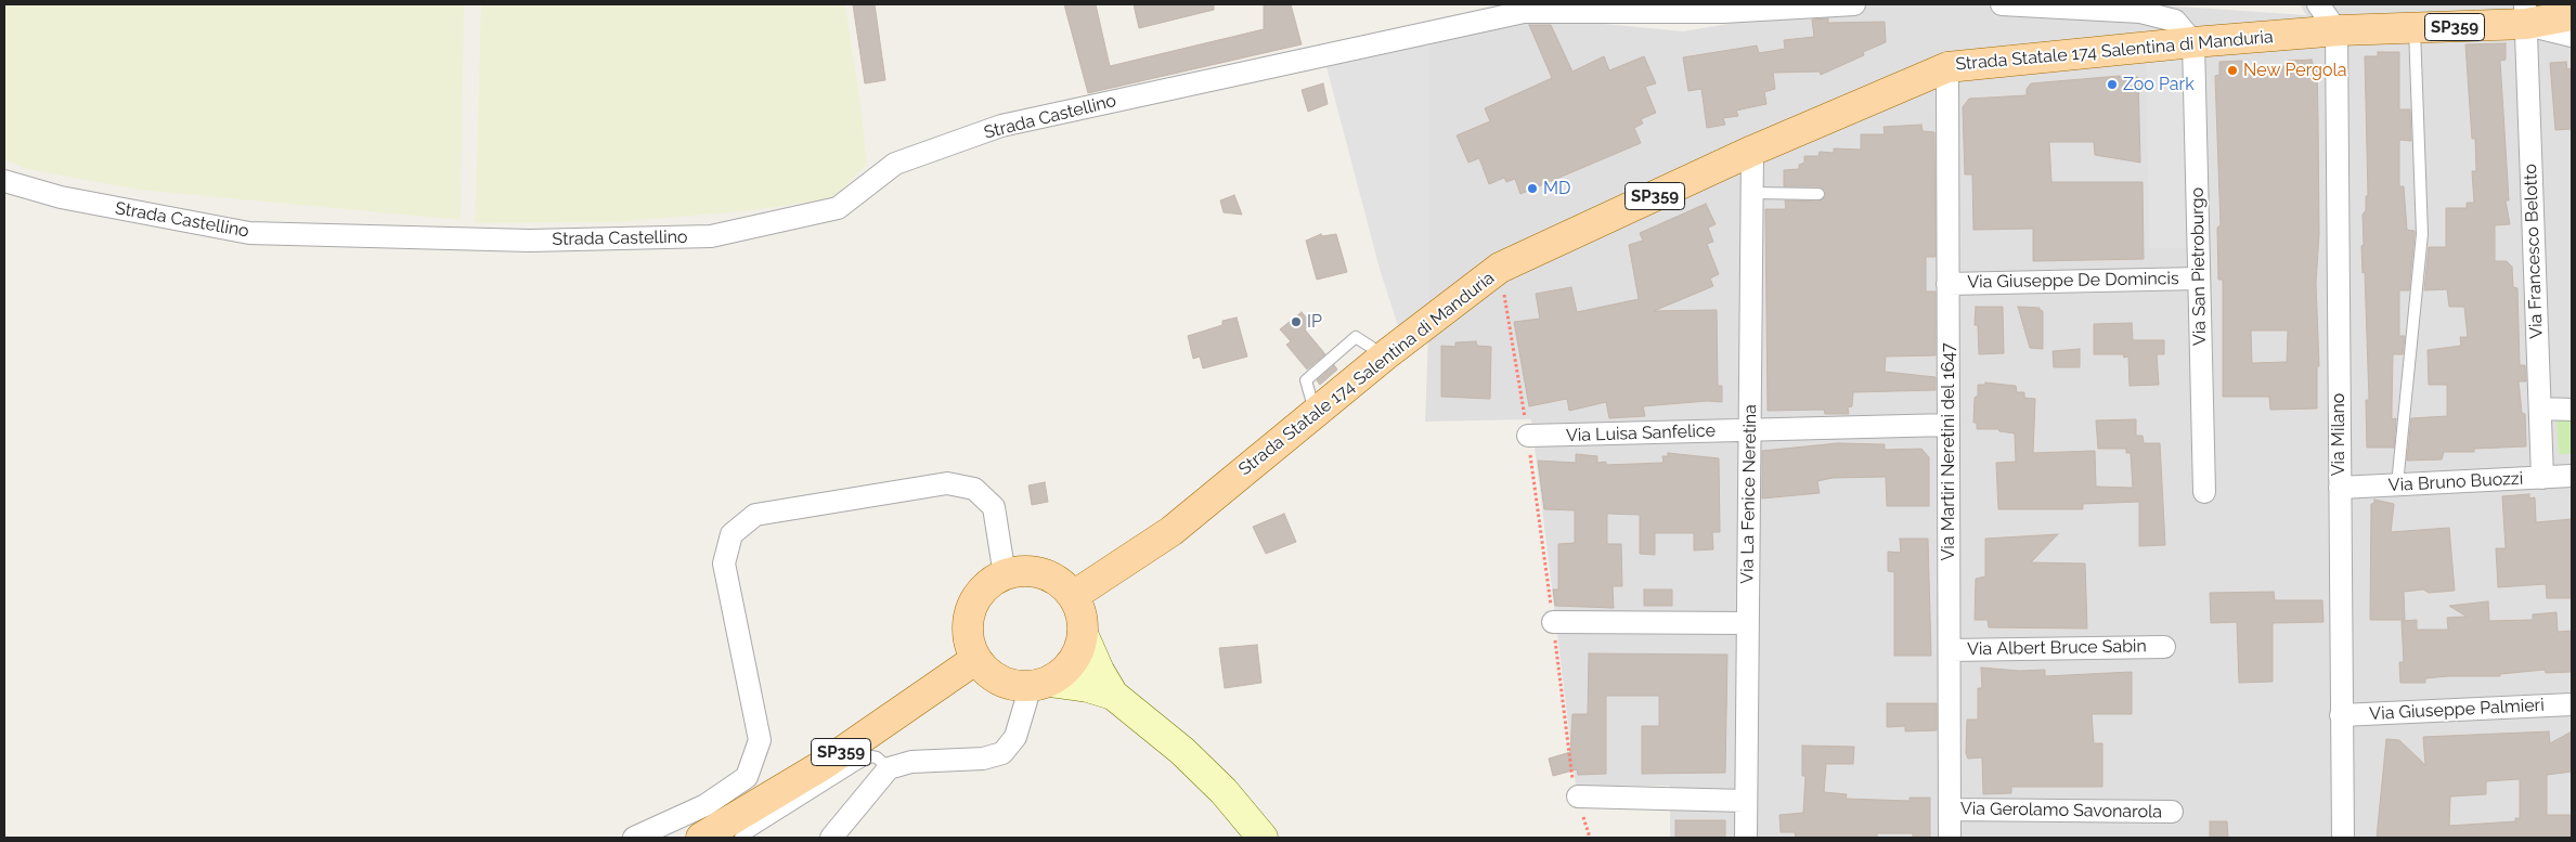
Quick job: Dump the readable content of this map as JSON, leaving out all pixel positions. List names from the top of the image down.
{
  "streets": {
    "main road": ["SP359", "Strada Statale 174 Salentina di Manduria"],
    "street": [
      "Strada Castellino",
      "Via Francesco Belotto",
      "Via San Pietroburgo",
      "Via Giuseppe De Domincis",
      "Via Luisa Sanfelice",
      "Via Milano",
      "Via Martiri Neretini del 1647",
      "Via Bruno Buozzi",
      "Via La Fenice Neretina",
      "Via Albert Bruce Sabin",
      "Via Giuseppe Palmieri",
      "Via Gerolamo Savonarola"
    ]
  },
  "crossings": [
    ["SP359", "Strada Statale 174 Salentina di Manduria"],
    ["SP359", "Via Francesco Belotto"],
    ["SP359", "Via Milano"],
    ["Strada Statale 174 Salentina di Manduria", "Via San Pietroburgo"],
    ["Strada Statale 174 Salentina di Manduria", "Via Milano"],
    ["Strada Statale 174 Salentina di Manduria", "Via Martiri Neretini del 1647"],
    ["Strada Statale 174 Salentina di Manduria", "Via La Fenice Neretina"],
    ["Via Francesco Belotto", "Via Bruno Buozzi"],
    ["Via San Pietroburgo", "Via Giuseppe De Domincis"],
    ["Via Giuseppe De Domincis", "Via Martiri Neretini del 1647"],
    ["Via Luisa Sanfelice", "Via Martiri Neretini del 1647"],
    ["Via Luisa Sanfelice", "Via La Fenice Neretina"],
    ["Via Milano", "Via Bruno Buozzi"],
    ["Via Milano", "Via Giuseppe Palmieri"],
    ["Via Martiri Neretini del 1647", "Via Albert Bruce Sabin"],
    ["Via Martiri Neretini del 1647", "Via Gerolamo Savonarola"]
  ],
  "places": [
    "New Pergola",
    "Zoo Park",
    "MD",
    "IP"
  ]
}
